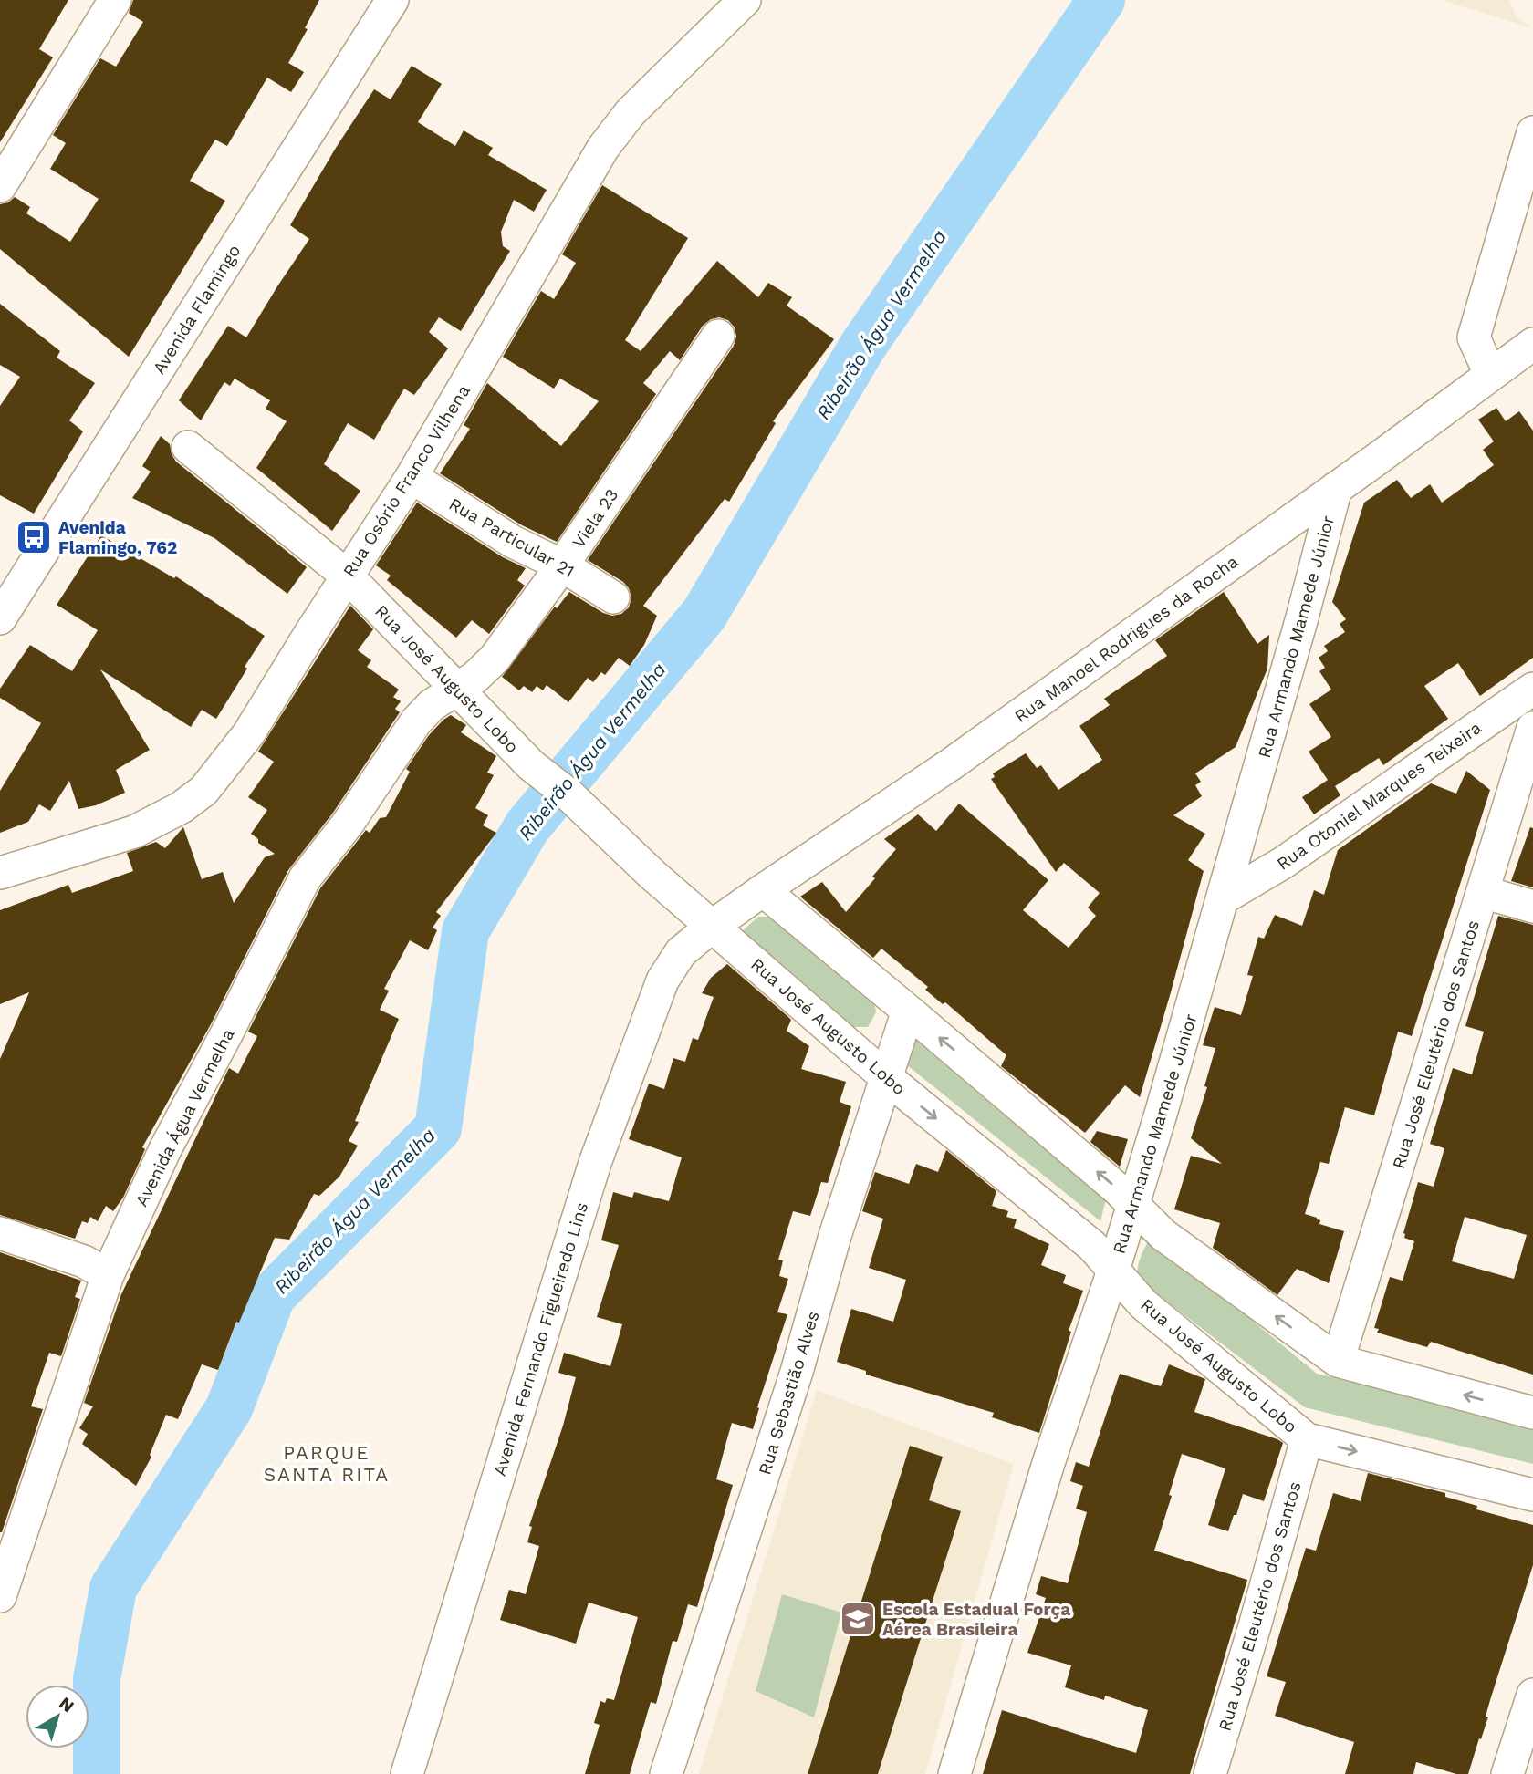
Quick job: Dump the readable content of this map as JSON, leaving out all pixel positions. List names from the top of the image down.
{
  "streets": {
    "street": [
      "Avenida Flamingo",
      "Rua Osório Franco Vilhena",
      "Viela 23",
      "Rua Particular 21",
      "Rua Armando Mamede Júnior",
      "Rua Manoel Rodrigues da Rocha",
      "Rua José Augusto Lobo",
      "Rua Otoniel Marques Teixeira",
      "Rua José Eleutério dos Santos",
      "Avenida Água Vermelha",
      "Avenida Fernando Figueiredo Lins",
      "Rua Sebastião Alves"
    ]
  },
  "crossings": [
    ["Rua Osório Franco Vilhena", "Rua Particular 21"],
    ["Rua Osório Franco Vilhena", "Rua José Augusto Lobo"],
    ["Viela 23", "Rua Particular 21"],
    ["Viela 23", "Rua José Augusto Lobo"],
    ["Viela 23", "Avenida Água Vermelha"],
    ["Rua Armando Mamede Júnior", "Rua Manoel Rodrigues da Rocha"],
    ["Rua Armando Mamede Júnior", "Rua José Augusto Lobo"],
    ["Rua Armando Mamede Júnior", "Rua Otoniel Marques Teixeira"],
    ["Rua Manoel Rodrigues da Rocha", "Rua José Augusto Lobo"],
    ["Rua Manoel Rodrigues da Rocha", "Avenida Fernando Figueiredo Lins"],
    ["Rua José Augusto Lobo", "Rua José Eleutério dos Santos"],
    ["Rua José Augusto Lobo", "Avenida Água Vermelha"],
    ["Rua José Augusto Lobo", "Avenida Fernando Figueiredo Lins"],
    ["Rua José Augusto Lobo", "Rua Sebastião Alves"]
  ],
  "districts": ["PARQUE SANTA RITA"],
  "water": ["Ribeirão Água Vermelha"],
  "places": {
    "bus stop": ["Avenida Flamingo, 762"],
    "school or university": ["Escola Estadual Força Aérea Brasileira"]
  },
  "north": "top right"
}
